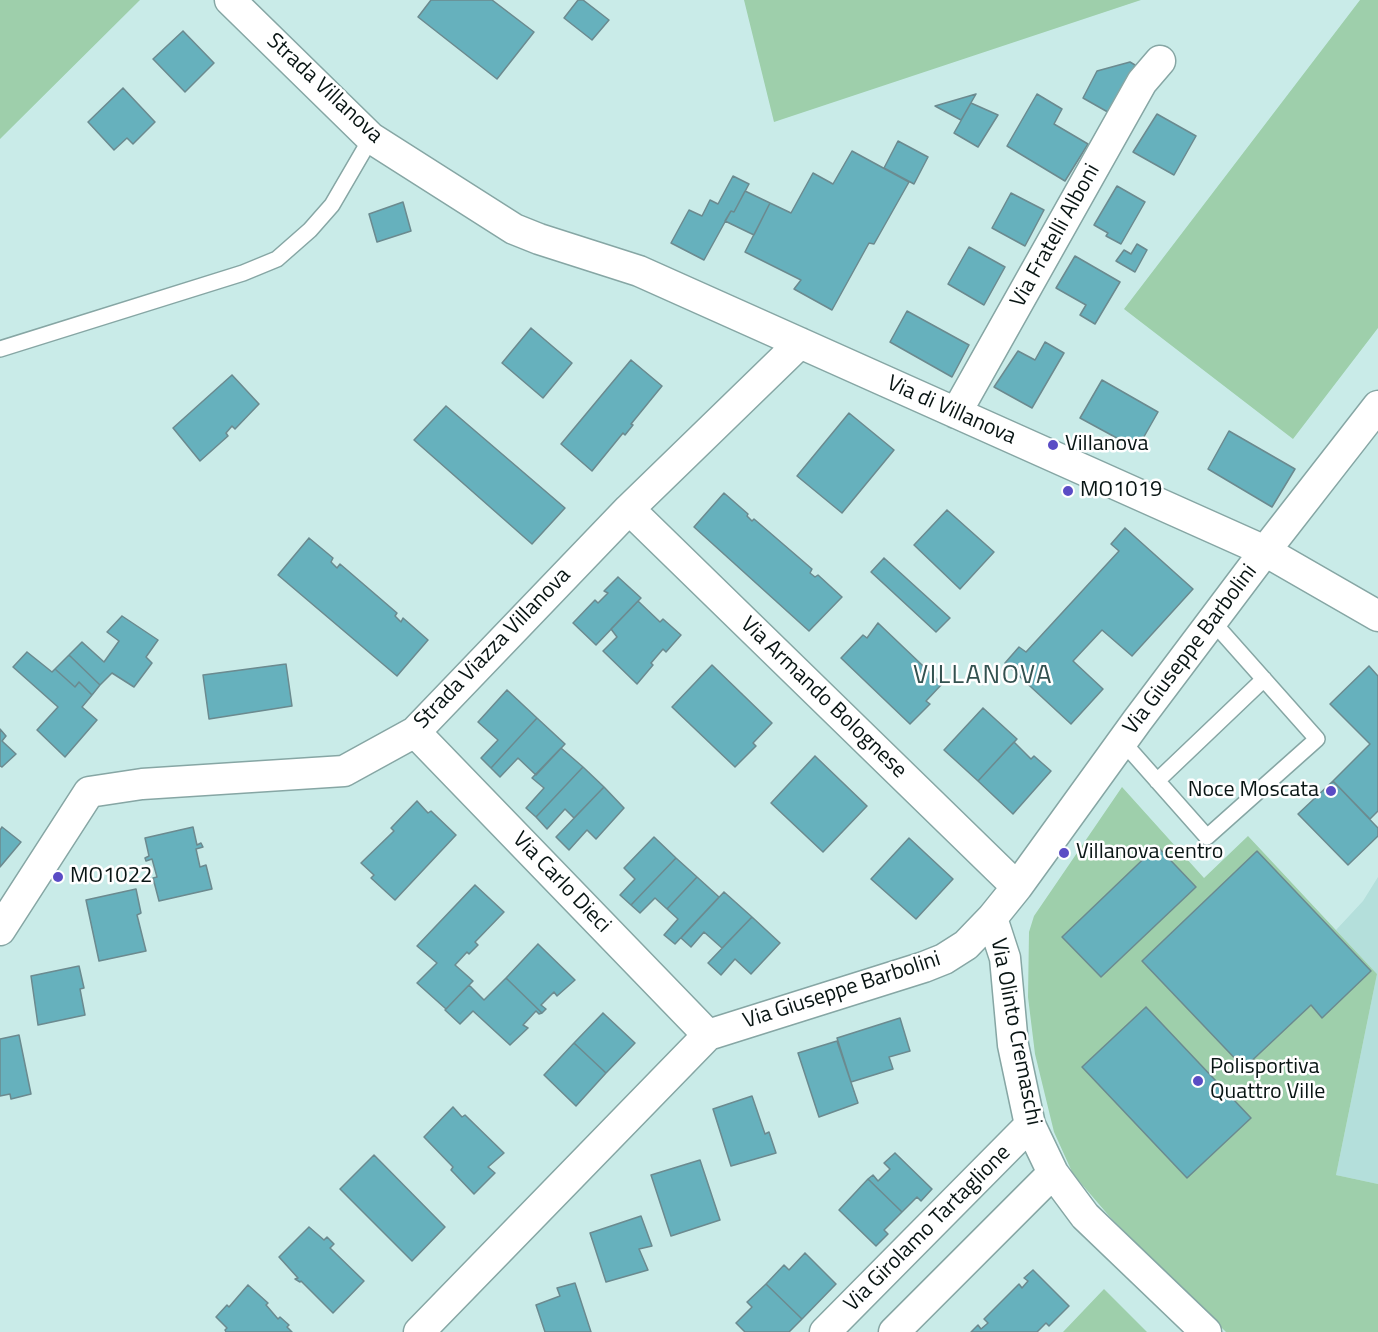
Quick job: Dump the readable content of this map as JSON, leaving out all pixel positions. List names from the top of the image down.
{
  "streets": {
    "street": [
      "Strada Villanova",
      "Via Fratelli Alboni",
      "Via di Villanova",
      "Strada Viazza Villanova",
      "Via Giuseppe Barbolini",
      "Via Armando Bolognese",
      "Via Carlo Dieci",
      "Via Olinto Cremaschi",
      "Via Girolamo Tartaglione"
    ]
  },
  "crossings": [
    ["Strada Villanova", "Via di Villanova"],
    ["Via Fratelli Alboni", "Via di Villanova"],
    ["Via di Villanova", "Strada Viazza Villanova"],
    ["Via di Villanova", "Via Giuseppe Barbolini"],
    ["Strada Viazza Villanova", "Via Armando Bolognese"],
    ["Strada Viazza Villanova", "Via Carlo Dieci"],
    ["Via Giuseppe Barbolini", "Via Armando Bolognese"],
    ["Via Giuseppe Barbolini", "Via Carlo Dieci"],
    ["Via Giuseppe Barbolini", "Via Olinto Cremaschi"],
    ["Via Olinto Cremaschi", "Via Girolamo Tartaglione"]
  ],
  "districts": ["VILLANOVA"],
  "places": [
    "Villanova",
    "MO1019",
    "Noce Moscata",
    "Villanova centro",
    "MO1022",
    "Polisportiva Quattro Ville"
  ]
}
